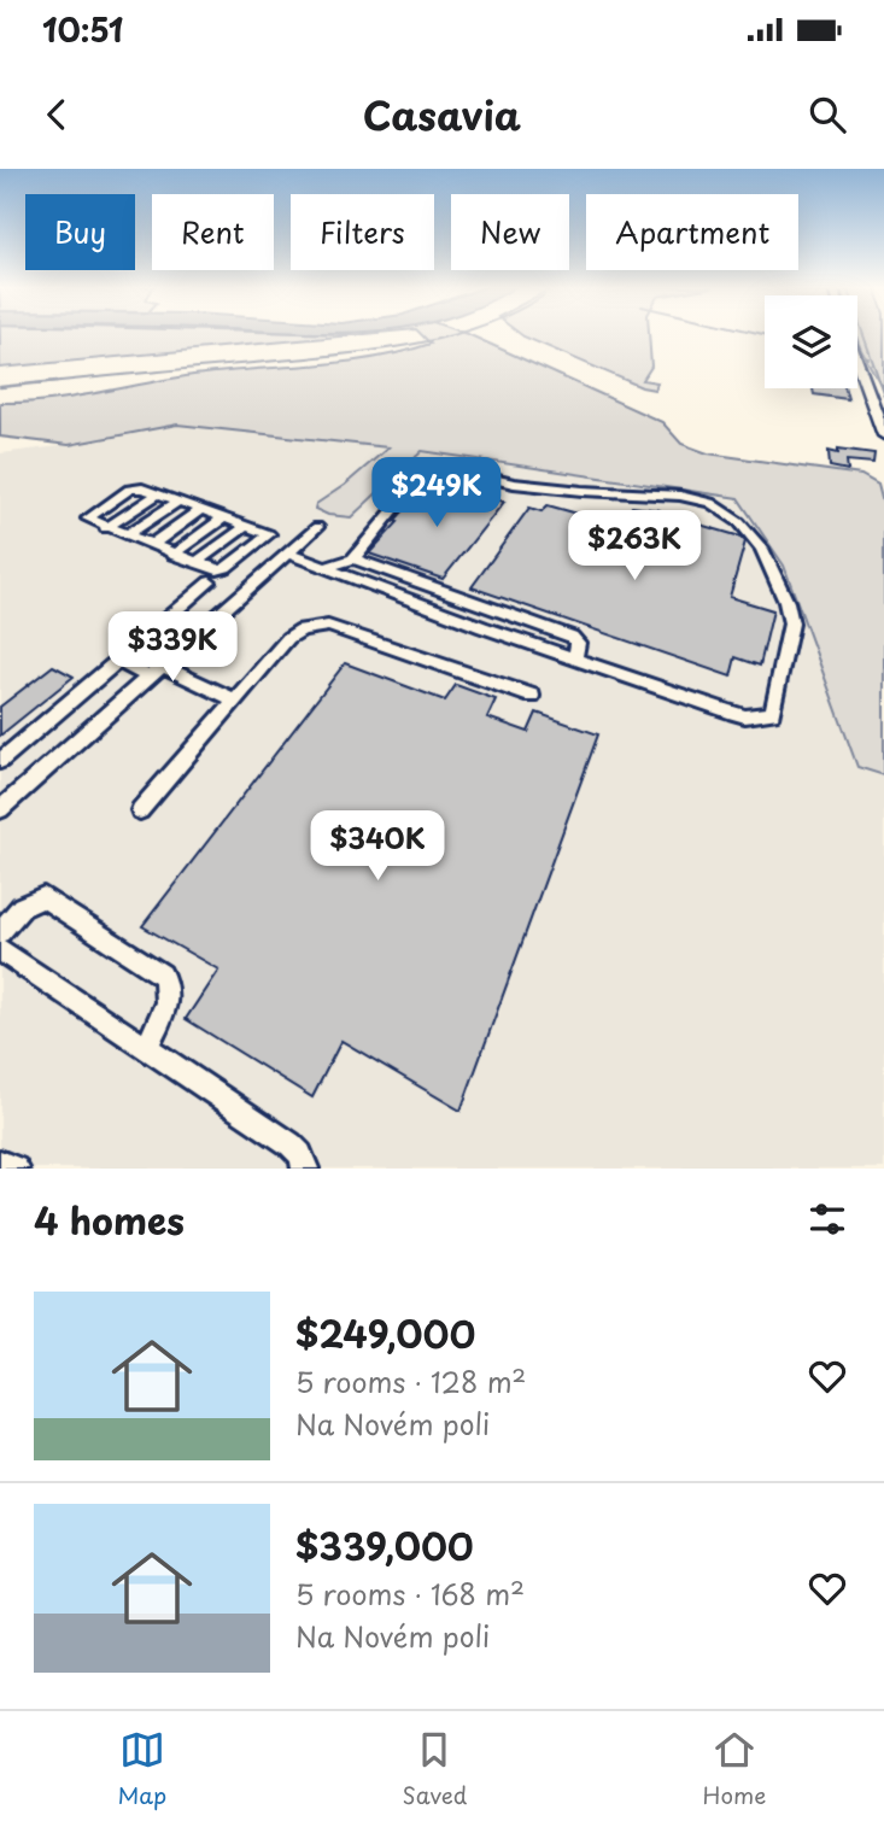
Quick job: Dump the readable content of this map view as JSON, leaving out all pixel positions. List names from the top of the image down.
{
  "page": {
    "status": "10:51",
    "header": "Casavia",
    "chip": [
      "Buy",
      "Rent",
      "Filters",
      "New",
      "Apartment"
    ],
    "price": [
      "$249K",
      "$263K",
      "$339K",
      "$340K"
    ],
    "heading": "4 homes",
    "list": [
      {
        "name": "$249,000",
        "note": "5 rooms · 128 m² · Na Novém poli"
      },
      {
        "name": "$339,000",
        "note": "5 rooms · 168 m² · Na Novém poli"
      }
    ],
    "tabs": ["Map", "Saved", "Home"]
  }
}
